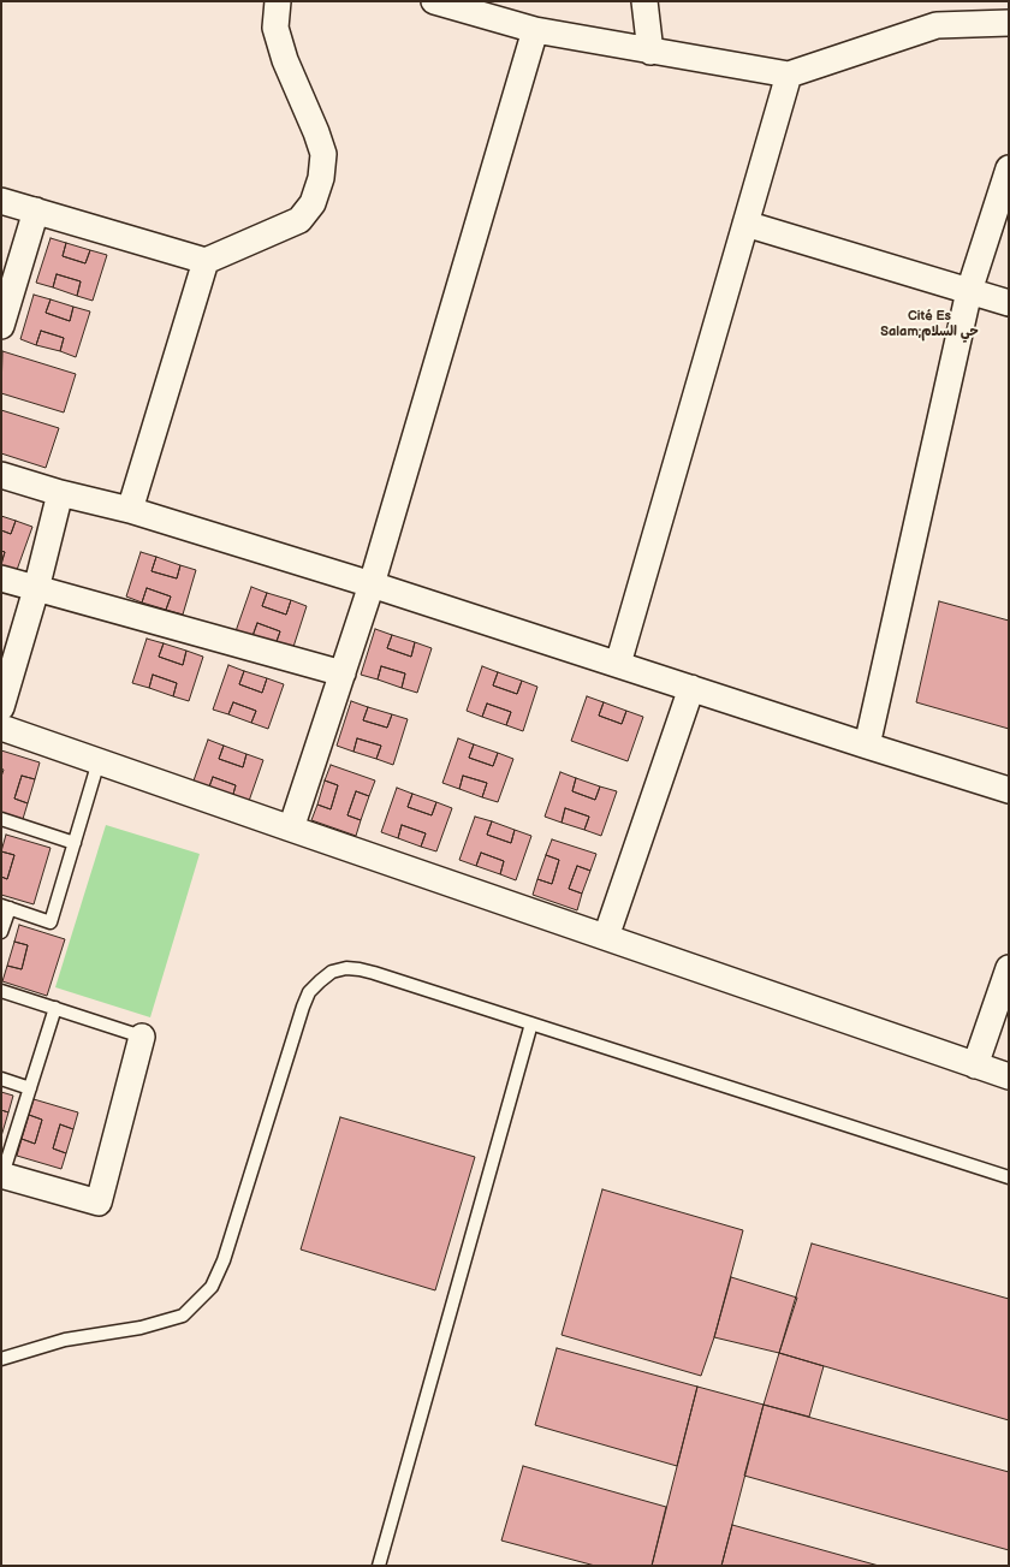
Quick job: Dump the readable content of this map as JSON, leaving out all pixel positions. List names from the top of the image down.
{
  "districts": ["Cité Es Salam;حي السلام"]
}
